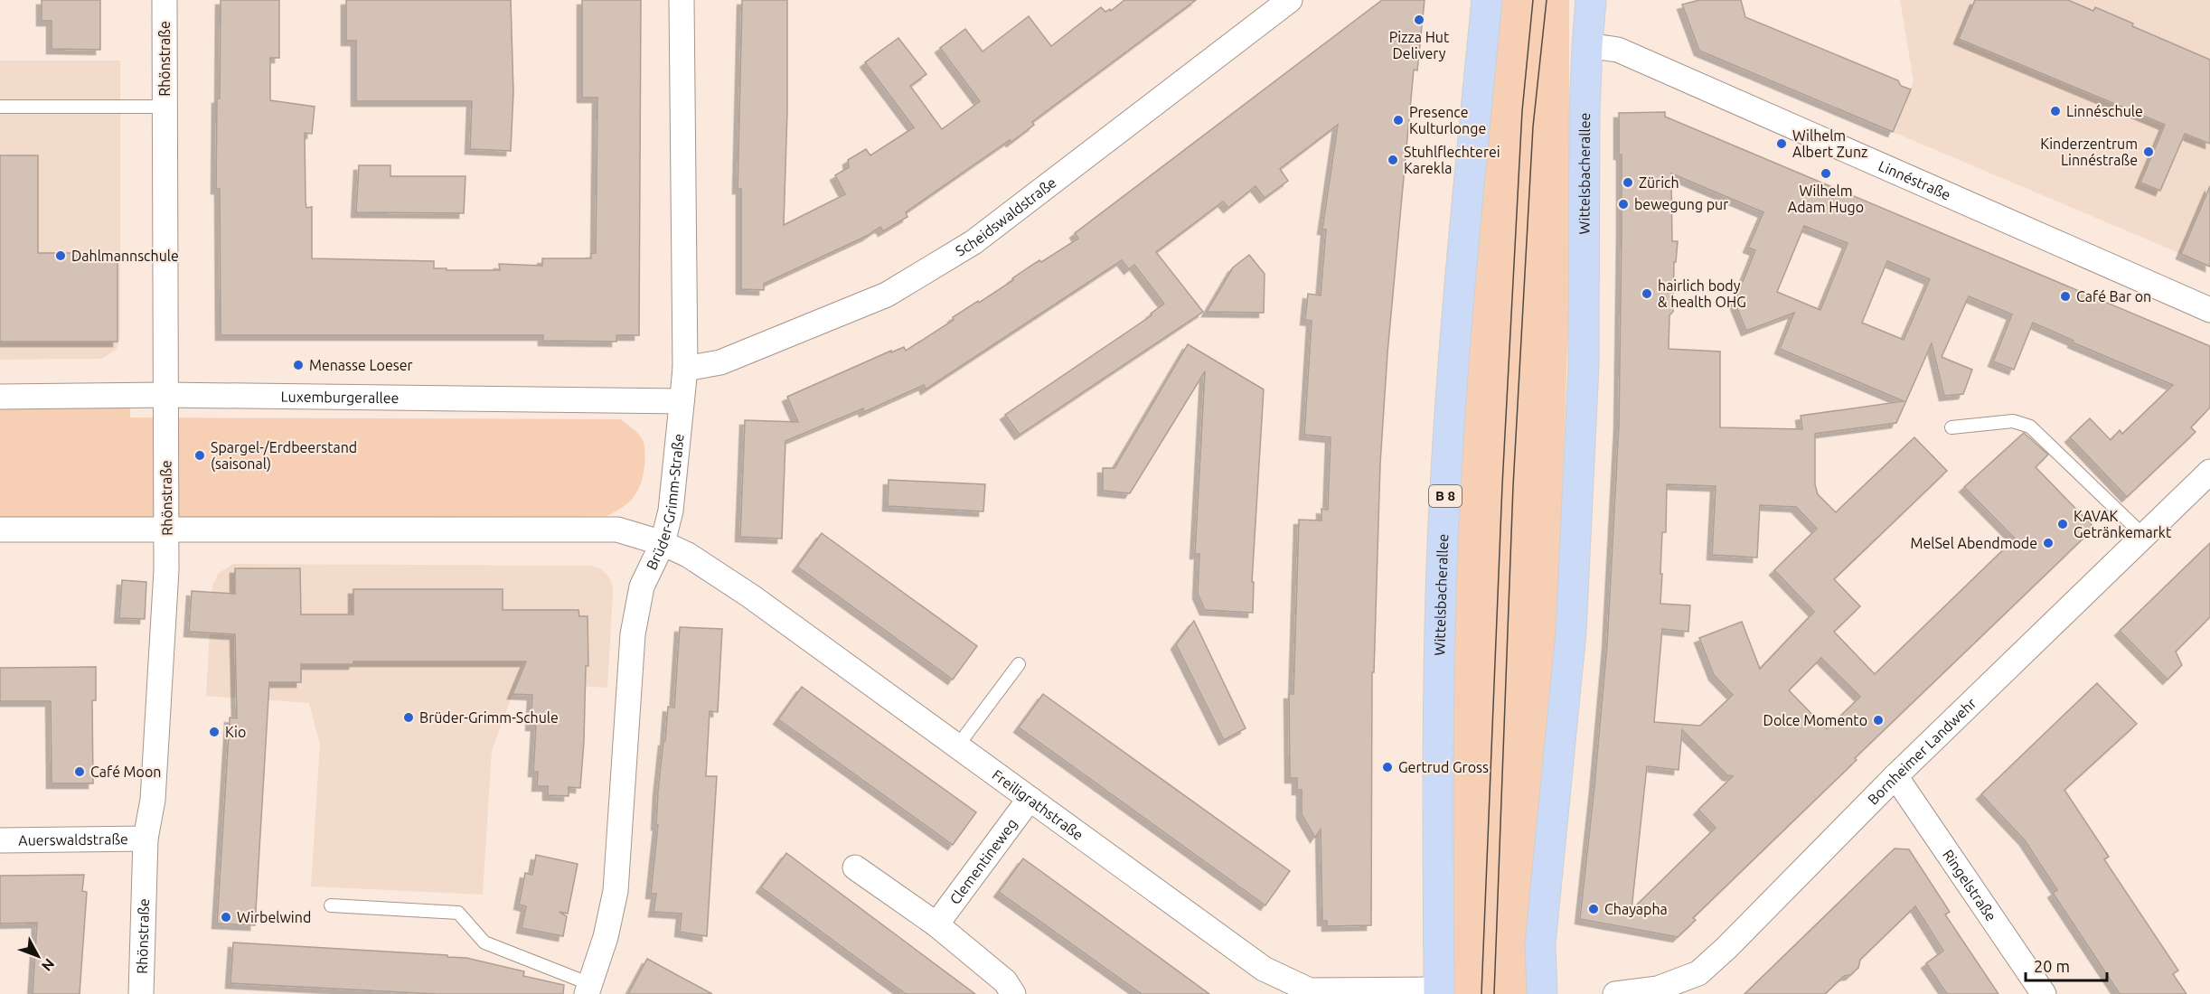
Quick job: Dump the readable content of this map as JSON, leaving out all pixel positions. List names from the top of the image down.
{
  "streets": {
    "main road": ["Wittelsbacherallee", "B 8"],
    "street": [
      "Rhönstraße",
      "Linnéstraße",
      "Scheidswaldstraße",
      "Luxemburgerallee",
      "Brüder-Grimm-Straße",
      "Bornheimer Landwehr",
      "Freiligrathstraße",
      "Auerswaldstraße",
      "Clementineweg",
      "Ringelstraße"
    ]
  },
  "crossings": [
    ["Rhönstraße", "Luxemburgerallee"],
    ["Rhönstraße", "Auerswaldstraße"],
    ["Wittelsbacherallee", "Linnéstraße"],
    ["Wittelsbacherallee", "Freiligrathstraße"],
    ["Scheidswaldstraße", "Brüder-Grimm-Straße"],
    ["Luxemburgerallee", "Brüder-Grimm-Straße"],
    ["Brüder-Grimm-Straße", "Freiligrathstraße"],
    ["Bornheimer Landwehr", "Ringelstraße"],
    ["Freiligrathstraße", "Clementineweg"]
  ],
  "places": [
    "Pizza Hut Delivery",
    "Linnéschule",
    "Presence Kulturlonge",
    "Wilhelm Albert Zunz",
    "Kinderzentrum Linnéstraße",
    "Stuhlflechterei Karekla",
    "Wilhelm Adam Hugo",
    "Zürich",
    "bewegung pur",
    "Dahlmannschule",
    "hairlich body & health OHG",
    "Café Bar on",
    "Menasse Loeser",
    "Spargel-/Erdbeerstand (saisonal)",
    "KAVAK Getränkemarkt",
    "MelSel Abendmode",
    "Brüder-Grimm-Schule",
    "Dolce Momento",
    "Kio",
    "Gertrud Gross",
    "Café Moon",
    "Chayapha",
    "Wirbelwind"
  ],
  "scale_bar": "20 m",
  "north": "bottom right"
}
